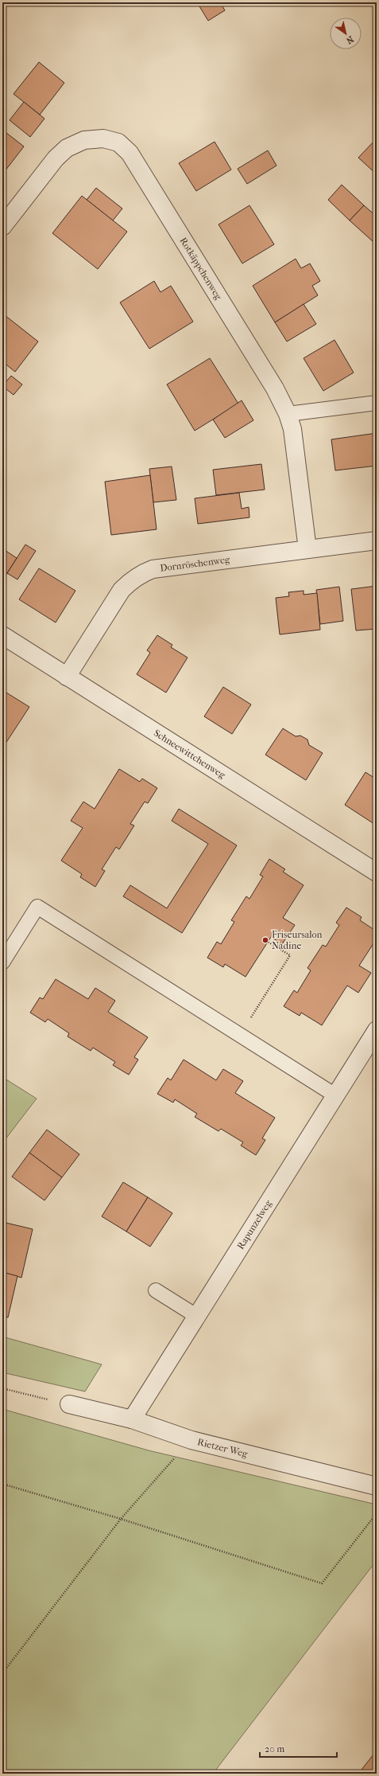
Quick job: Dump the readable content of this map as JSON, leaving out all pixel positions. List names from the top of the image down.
{
  "streets": {
    "street": [
      "Rotkäppchenweg",
      "Dornröschenweg",
      "Schneewittchenweg",
      "Rapunzelweg",
      "Rietzer Weg"
    ]
  },
  "crossings": [
    ["Rotkäppchenweg", "Dornröschenweg"],
    ["Dornröschenweg", "Schneewittchenweg"],
    ["Rapunzelweg", "Rietzer Weg"]
  ],
  "places": ["Friseursalon Nadine"],
  "scale_bar": "20 m",
  "north": "bottom right"
}
